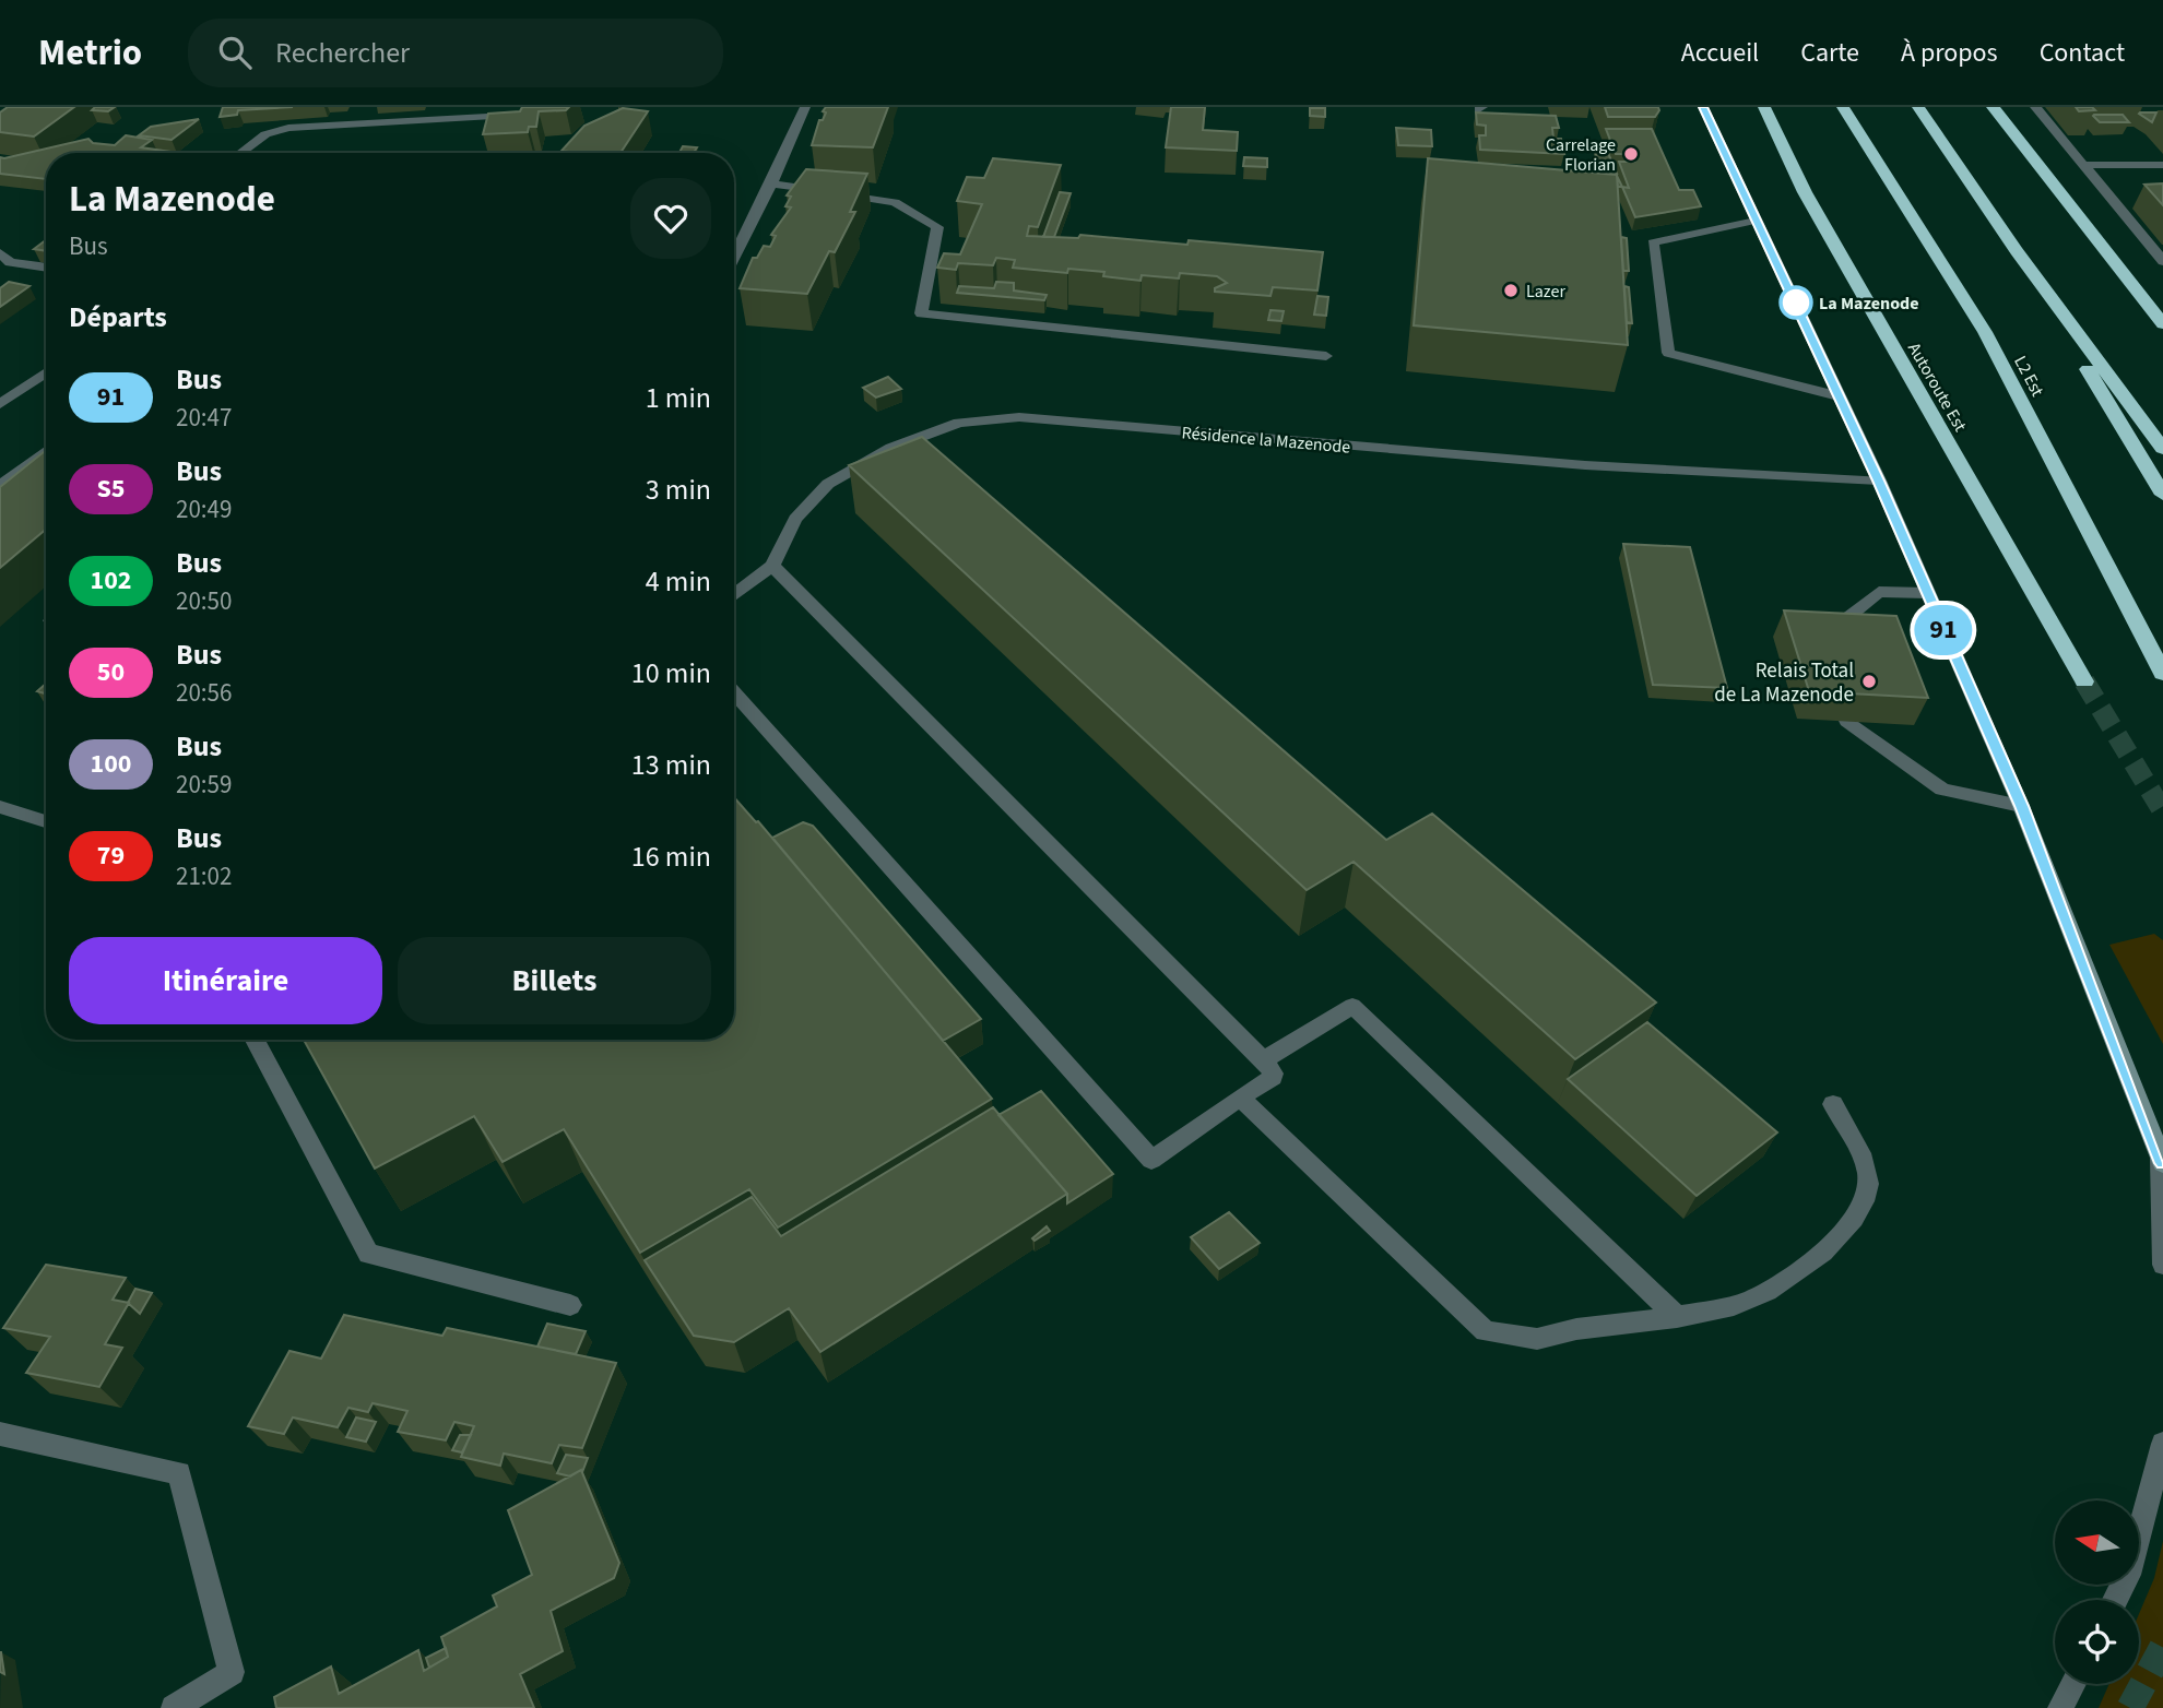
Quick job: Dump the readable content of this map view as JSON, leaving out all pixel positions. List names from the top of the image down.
{
  "streets": {
    "highway": ["L2 Est", "Autoroute Est"],
    "street": ["Résidence la Mazenode"]
  },
  "places": [
    "Carrelage Florian",
    "Lazer",
    "La Mazenode",
    "Relais Total de La Mazenode"
  ],
  "lines": ["bus line 91"],
  "north": "left",
  "page": {
    "header": "Metrio",
    "search": "Rechercher",
    "nav": [
      "Accueil",
      "Carte",
      "À propos",
      "Contact"
    ],
    "on_map": "91",
    "heading": [
      ["La Mazenode", "Bus"],
      "Départs"
    ],
    "list": [
      {
        "mark": "91",
        "name": "Bus",
        "note": "20:47",
        "value": "1 min"
      },
      {
        "mark": "S5",
        "name": "Bus",
        "note": "20:49",
        "value": "3 min"
      },
      {
        "mark": "102",
        "name": "Bus",
        "note": "20:50",
        "value": "4 min"
      },
      {
        "mark": "50",
        "name": "Bus",
        "note": "20:56",
        "value": "10 min"
      },
      {
        "mark": "100",
        "name": "Bus",
        "note": "20:59",
        "value": "13 min"
      },
      {
        "mark": "79",
        "name": "Bus",
        "note": "21:02",
        "value": "16 min"
      }
    ],
    "buttons": ["Itinéraire", "Billets"]
  }
}
